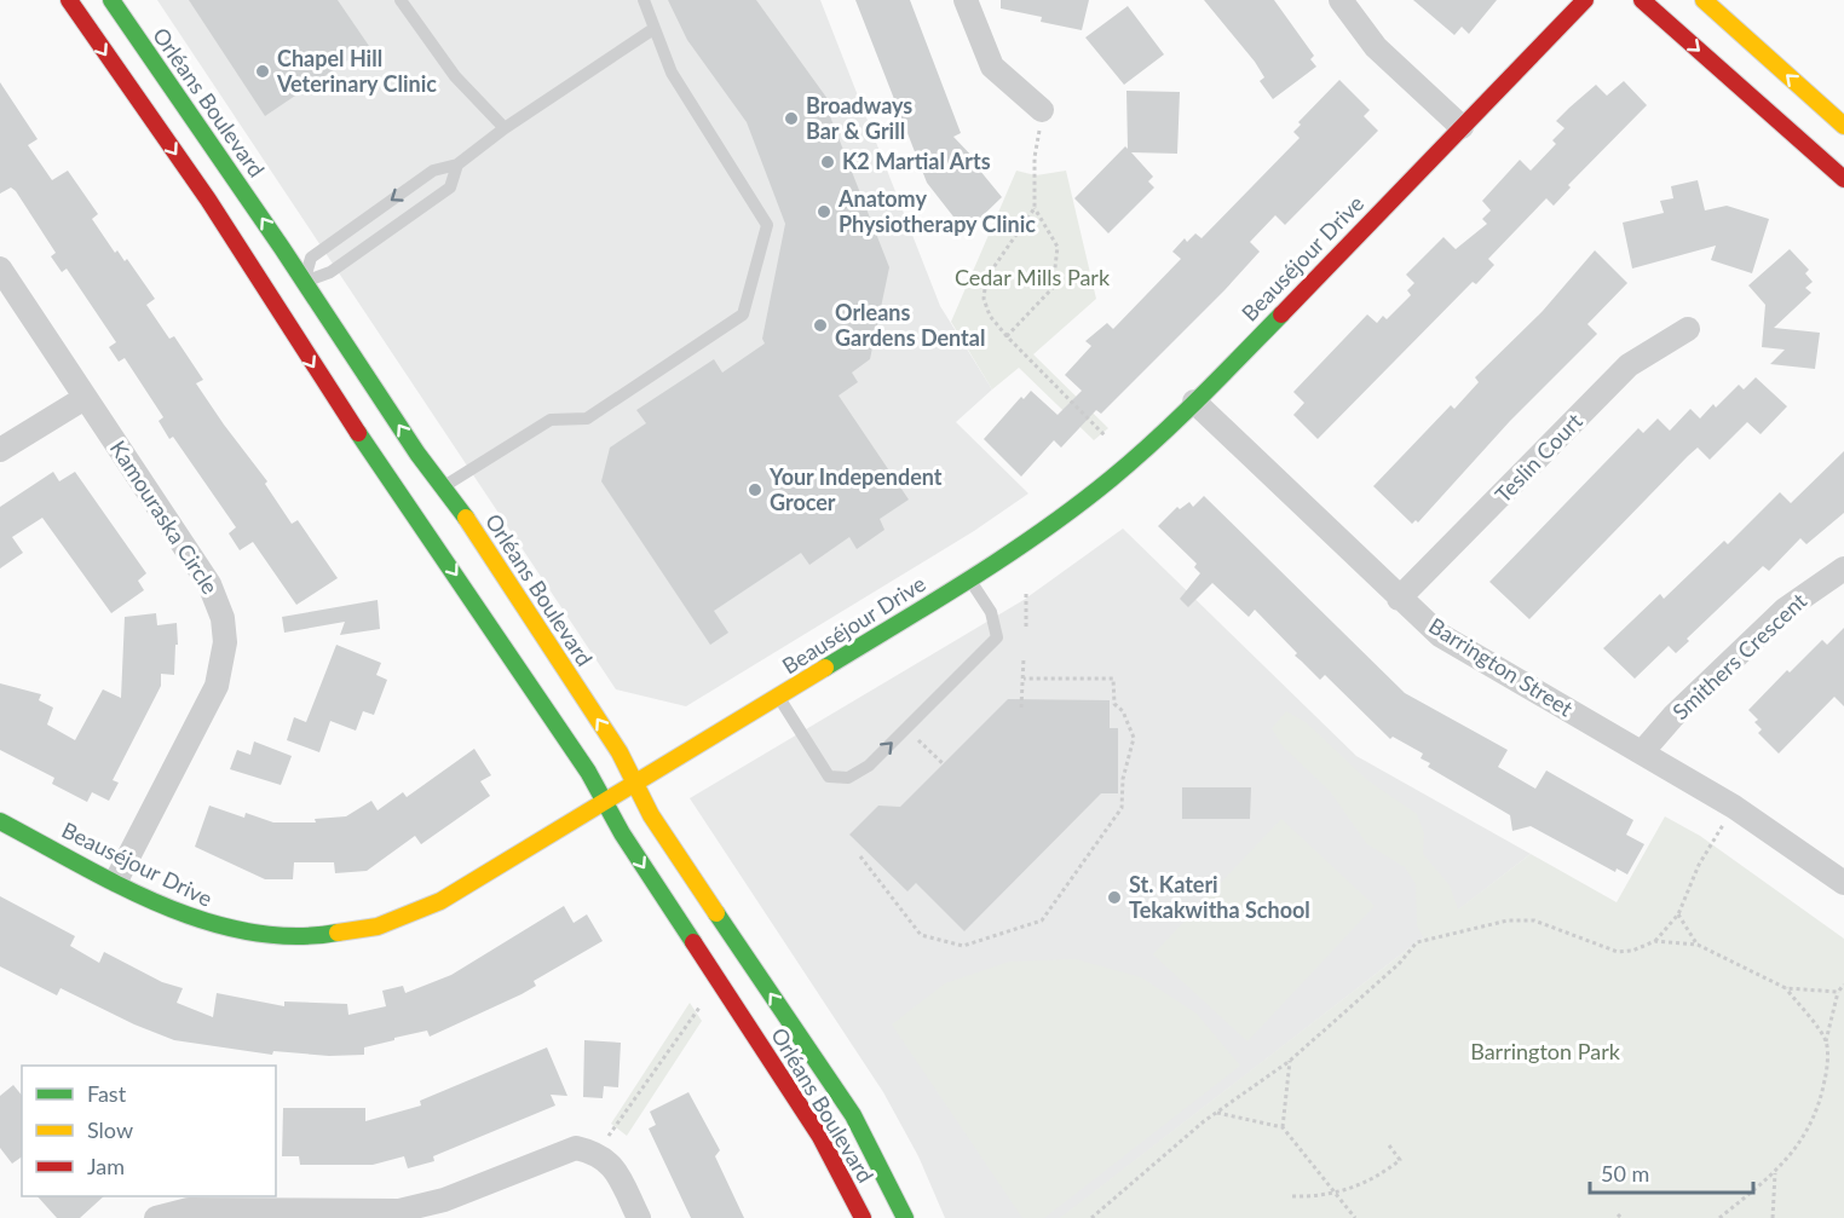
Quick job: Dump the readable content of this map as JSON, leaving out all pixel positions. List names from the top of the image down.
{
  "streets": {
    "main road": ["Orléans Boulevard", "Beauséjour Drive"],
    "street": [
      "Teslin Court",
      "Kamouraska Circle",
      "Smithers Crescent",
      "Barrington Street"
    ]
  },
  "crossings": [
    ["Orléans Boulevard", "Beauséjour Drive"],
    ["Beauséjour Drive", "Kamouraska Circle"],
    ["Beauséjour Drive", "Barrington Street"],
    ["Teslin Court", "Barrington Street"],
    ["Smithers Crescent", "Barrington Street"]
  ],
  "parks": ["Cedar Mills Park", "Barrington Park"],
  "places": [
    "Chapel Hill Veterinary Clinic",
    "Broadways Bar & Grill",
    "K2 Martial Arts",
    "Anatomy Physiotherapy Clinic",
    "Orleans Gardens Dental",
    "Your Independent Grocer",
    "St. Kateri Tekakwitha School"
  ],
  "legend": ["Fast", "Slow", "Jam"],
  "scale_bar": "50 m"
}
